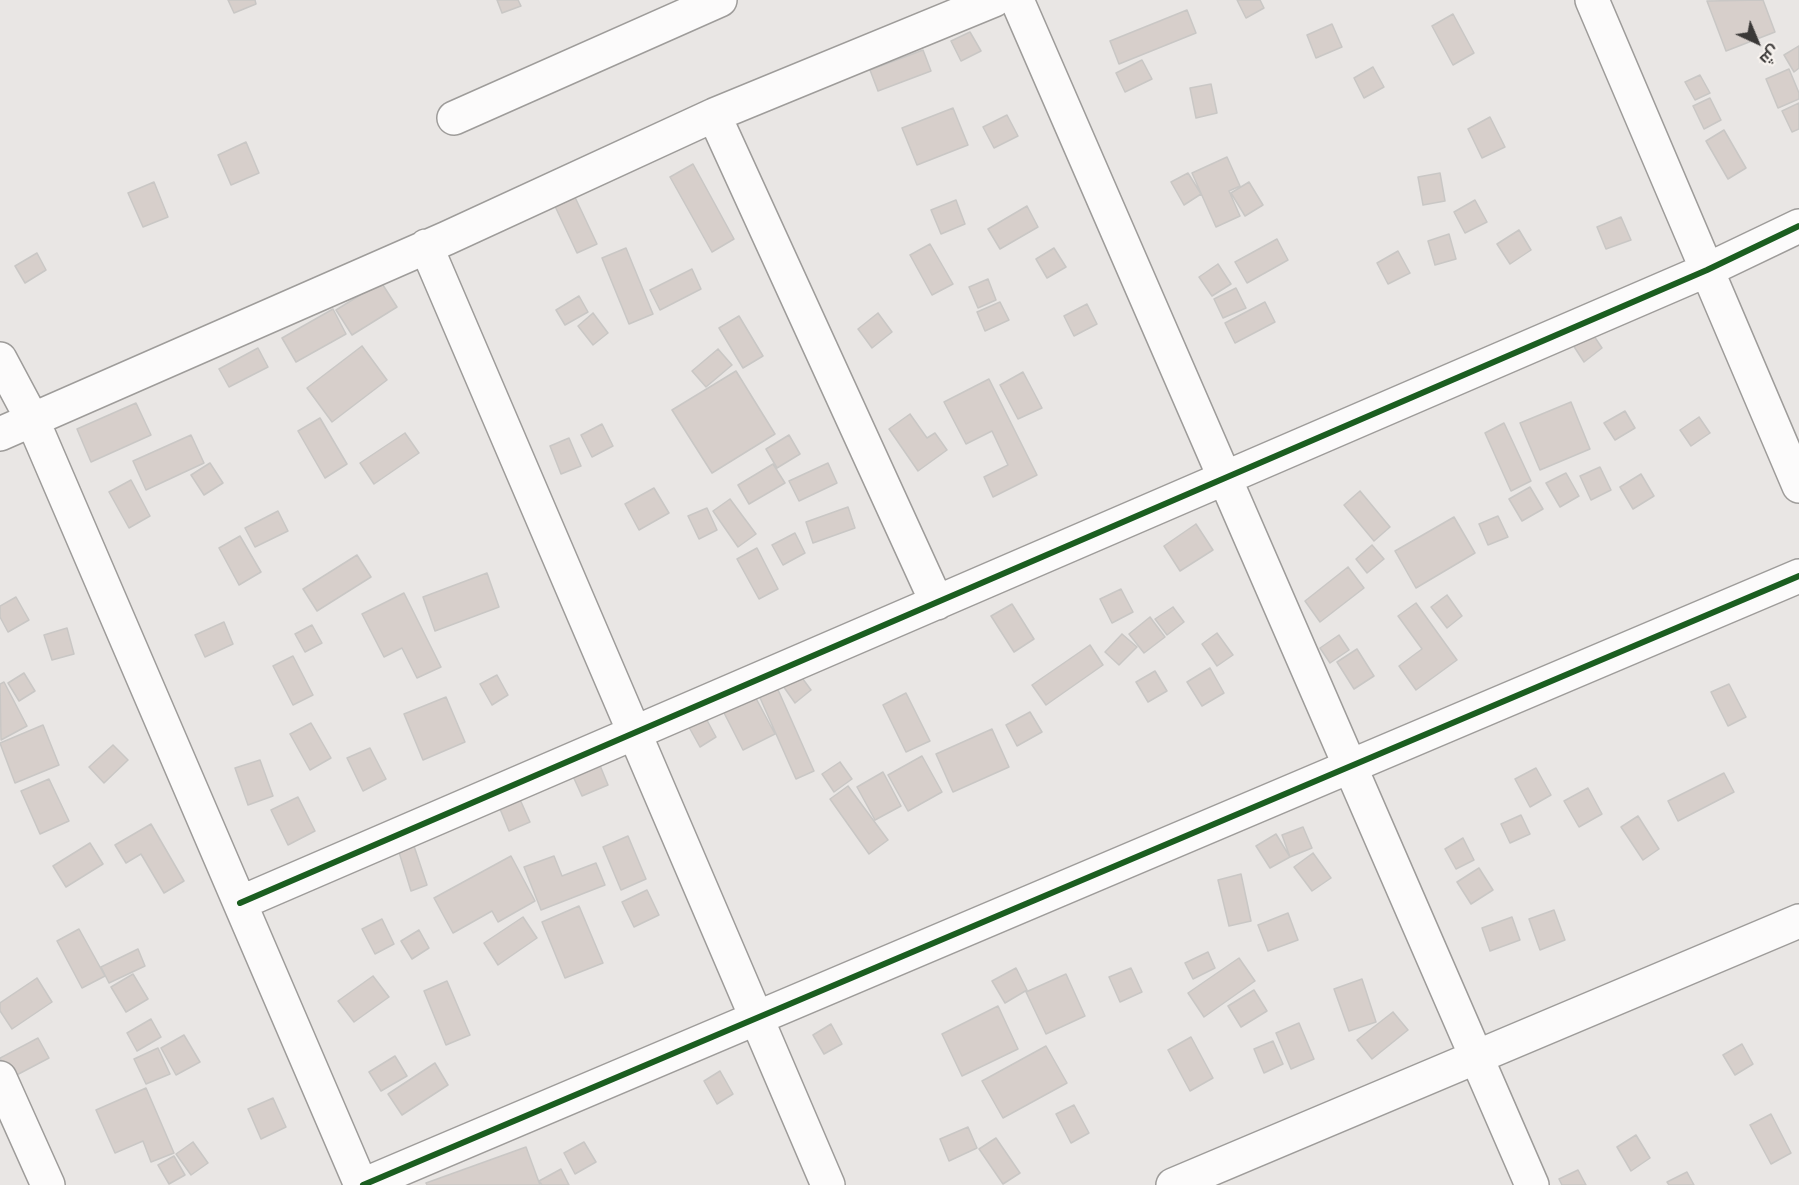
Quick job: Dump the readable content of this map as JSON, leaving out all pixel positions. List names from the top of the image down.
{
  "north": "bottom right"
}
